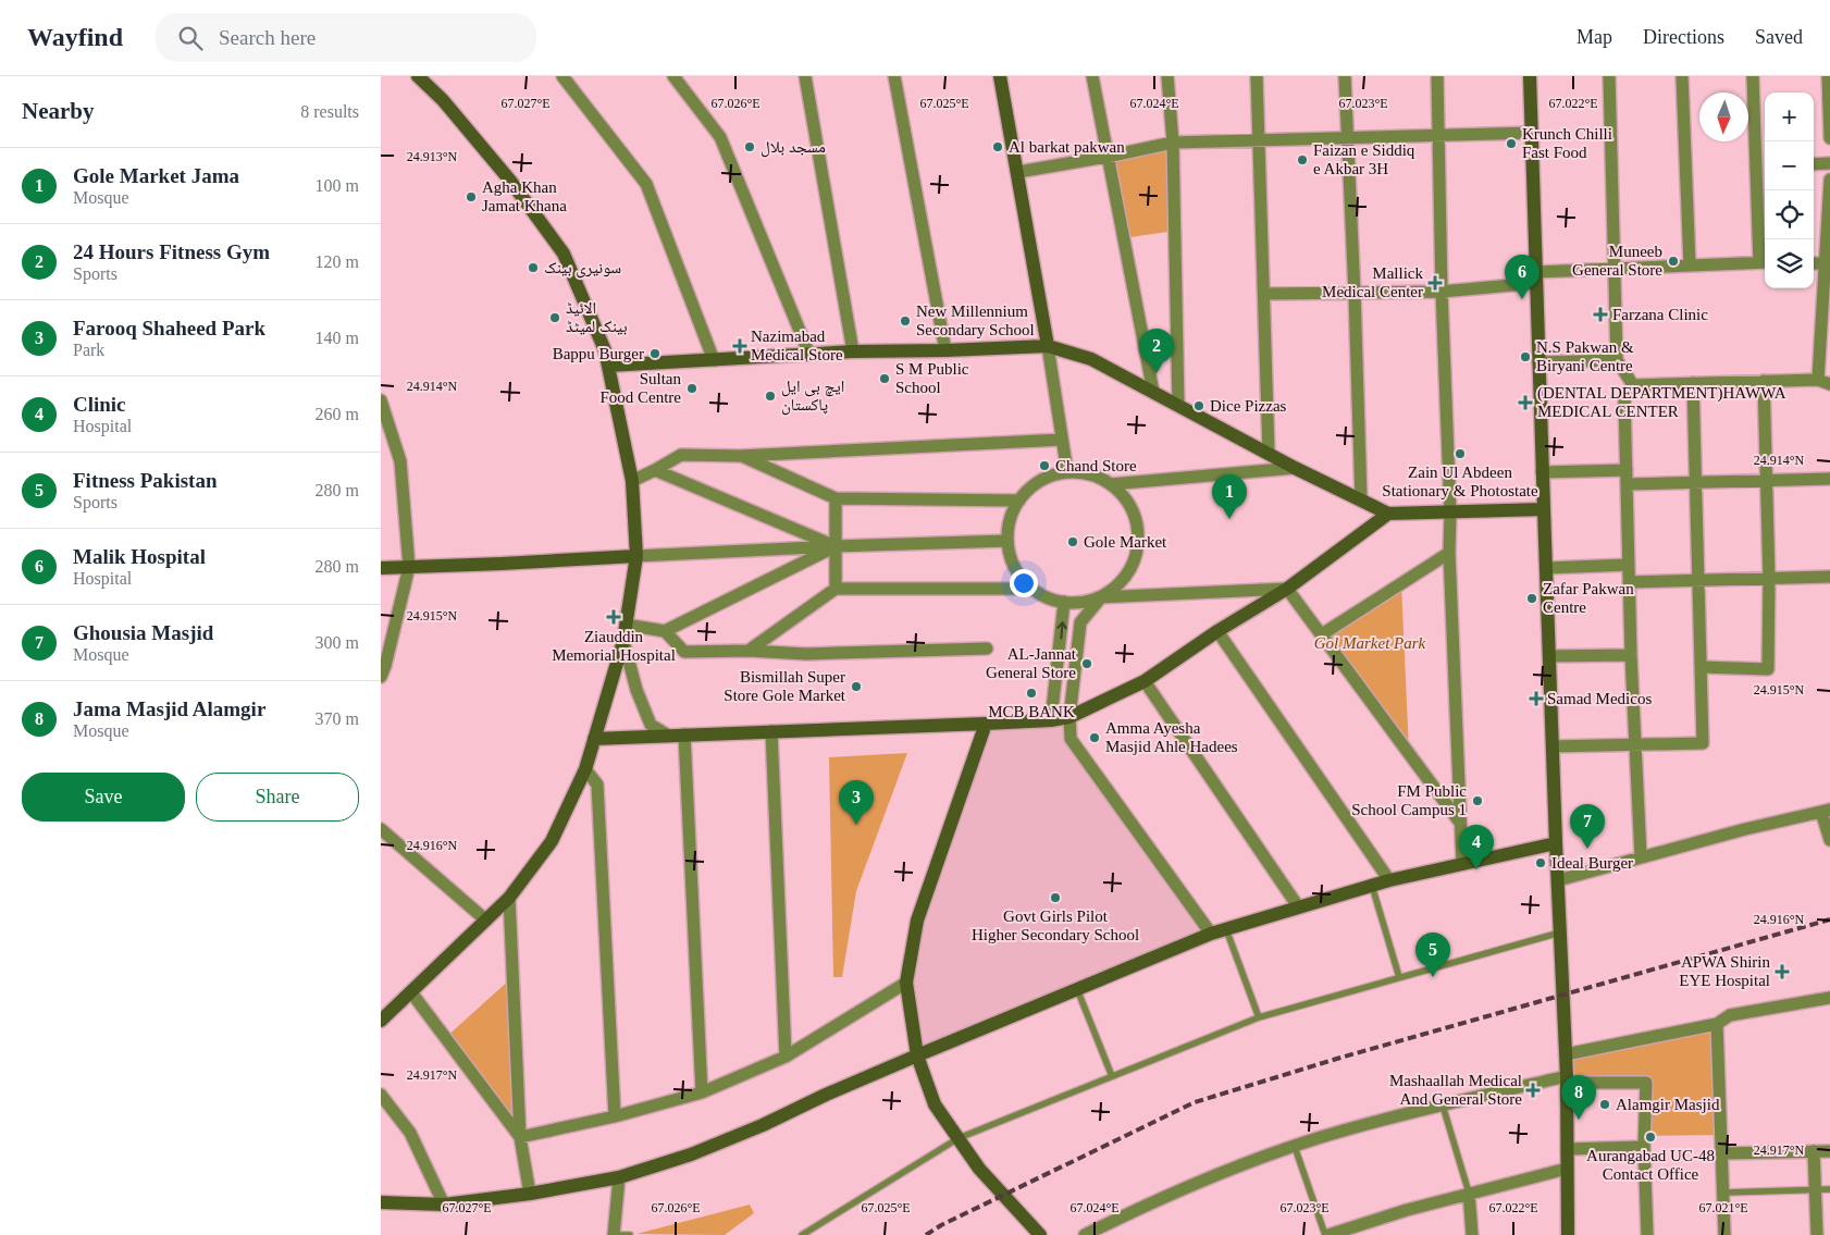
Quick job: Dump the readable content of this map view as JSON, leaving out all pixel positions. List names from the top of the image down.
{
  "parks": ["Gol Market Park"],
  "places": {
    "other": [
      "Krunch Chilli Fast Food",
      "مسجد بلال",
      "Al barkat pakwan",
      "Faizan e Siddiq e Akbar 3H",
      "Agha Khan Jamat Khana",
      "Muneeb General Store",
      "سونیری بینک",
      "الائیڈ بینک لمیٹڈ",
      "New Millennium Secondary School",
      "Bappu Burger",
      "N.S Pakwan & Biryani Centre",
      "S M Public School",
      "Sultan Food Centre",
      "ایچ بی ایل پاکستان",
      "Dice Pizzas",
      "Zain Ul Abdeen Stationary & Photostate",
      "Chand Store",
      "Gole Market",
      "Zafar Pakwan Centre",
      "AL-Jannat General Store",
      "Bismillah Super Store Gole Market",
      "MCB BANK",
      "Amma Ayesha Masjid Ahle Hadees",
      "FM Public School Campus 1",
      "Ideal Burger",
      "Govt Girls Pilot Higher Secondary School",
      "Alamgir Masjid",
      "Aurangabad UC-48 Contact Office"
    ],
    "health": [
      "Mallick Medical Center",
      "Farzana Clinic",
      "Nazimabad Medical Store",
      "(DENTAL DEPARTMENT)HAWWA MEDICAL CENTER",
      "Ziauddin Memorial Hospital",
      "Samad Medicos",
      "APWA Shirin EYE Hospital",
      "Mashaallah Medical And General Store"
    ]
  },
  "north": "bottom",
  "page": {
    "header": "Wayfind",
    "search": "Search here",
    "nav": ["Map", "Directions", "Saved"],
    "heading": ["Nearby", "8 results"],
    "map_buttons": ["+", "−"],
    "list": [
      {
        "mark": "1",
        "name": "Gole Market Jama",
        "note": "Mosque",
        "value": "100 m"
      },
      {
        "mark": "2",
        "name": "24 Hours Fitness Gym",
        "note": "Sports",
        "value": "120 m"
      },
      {
        "mark": "3",
        "name": "Farooq Shaheed Park",
        "note": "Park",
        "value": "140 m"
      },
      {
        "mark": "4",
        "name": "Clinic",
        "note": "Hospital",
        "value": "260 m"
      },
      {
        "mark": "5",
        "name": "Fitness Pakistan",
        "note": "Sports",
        "value": "280 m"
      },
      {
        "mark": "6",
        "name": "Malik Hospital",
        "note": "Hospital",
        "value": "280 m"
      },
      {
        "mark": "7",
        "name": "Ghousia Masjid",
        "note": "Mosque",
        "value": "300 m"
      },
      {
        "mark": "8",
        "name": "Jama Masjid Alamgir",
        "note": "Mosque",
        "value": "370 m"
      }
    ],
    "pins": [
      "6",
      "2",
      "1",
      "3",
      "7",
      "4",
      "5",
      "8"
    ],
    "buttons": ["Save", "Share"]
  },
  "coordinates": [
    "67.023°E",
    "67.027°E",
    "67.026°E",
    "67.025°E",
    "67.024°E",
    "67.022°E",
    "24.913°N",
    "24.914°N",
    "24.915°N",
    "24.916°N",
    "24.917°N",
    "67.021°E"
  ]
}
